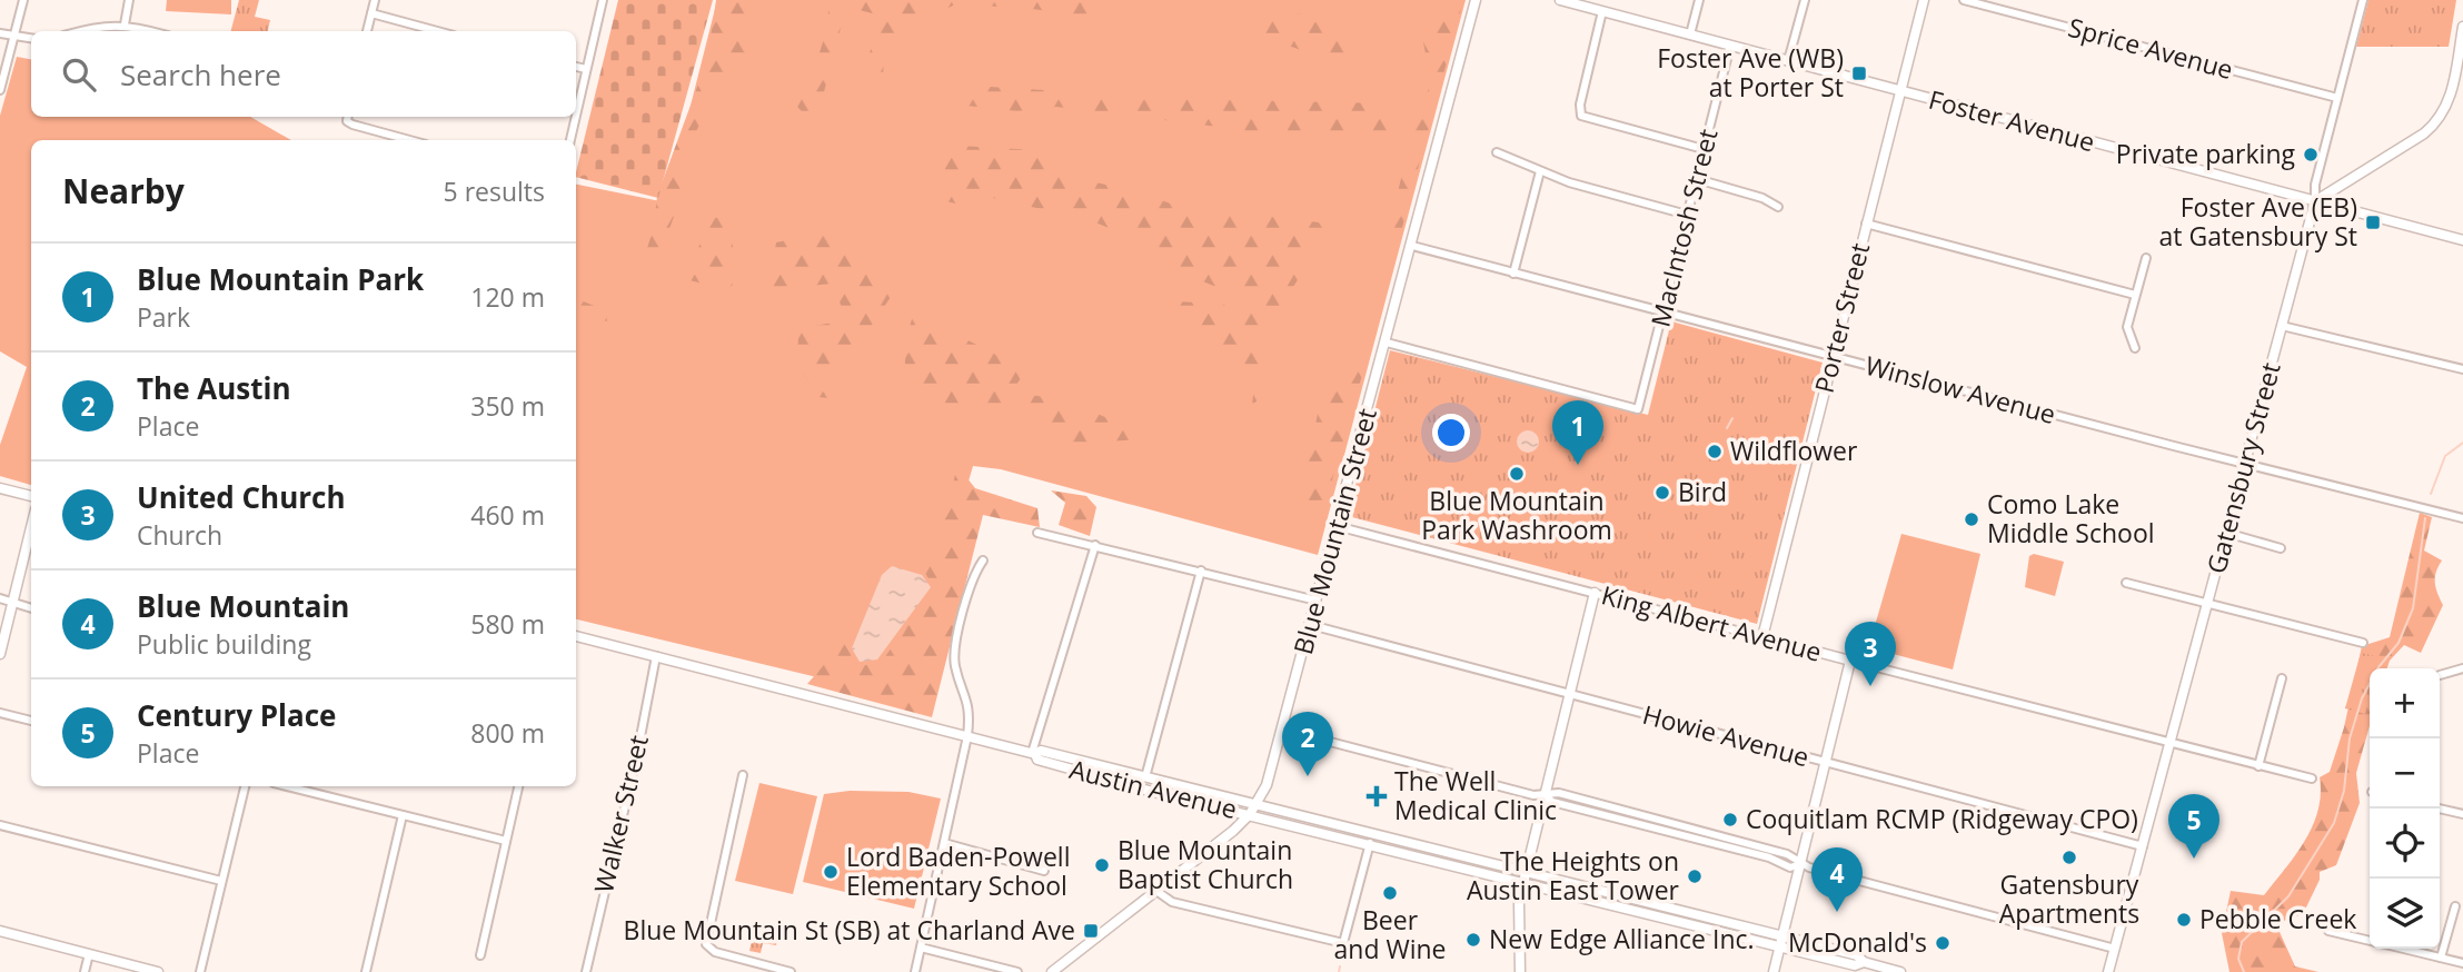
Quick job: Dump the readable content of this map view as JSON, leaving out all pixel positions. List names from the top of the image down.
{
  "streets": {
    "street": [
      "Sprice Avenue",
      "Foster Avenue",
      "MacIntosh Street",
      "Porter Street",
      "Winslow Avenue",
      "Gatensbury Street",
      "Blue Mountain Street",
      "King Albert Avenue",
      "Howie Avenue",
      "Austin Avenue",
      "Walker Street"
    ]
  },
  "crossings": [
    ["Foster Avenue", "MacIntosh Street"],
    ["Foster Avenue", "Porter Street"],
    ["Foster Avenue", "Gatensbury Street"],
    ["MacIntosh Street", "Winslow Avenue"],
    ["MacIntosh Street", "Blue Mountain Street"],
    ["Porter Street", "Winslow Avenue"],
    ["Porter Street", "King Albert Avenue"],
    ["Winslow Avenue", "Gatensbury Street"],
    ["Winslow Avenue", "Blue Mountain Street"],
    ["Gatensbury Street", "King Albert Avenue"],
    ["Gatensbury Street", "Howie Avenue"],
    ["Blue Mountain Street", "King Albert Avenue"],
    ["Blue Mountain Street", "Howie Avenue"],
    ["Blue Mountain Street", "Austin Avenue"],
    ["Austin Avenue", "Walker Street"]
  ],
  "places": {
    "transit": ["Foster Ave (WB) at Porter St", "Foster Ave (EB) at Gatensbury St", "Blue Mountain St (SB) at Charland Ave"],
    "other": [
      "Private parking",
      "Wildflower",
      "Blue Mountain Park Washroom",
      "Bird",
      "Como Lake Middle School",
      "Coquitlam RCMP (Ridgeway CPO)",
      "Gatensbury Apartments",
      "Blue Mountain Baptist Church",
      "Lord Baden-Powell Elementary School",
      "The Heights on Austin East Tower",
      "Beer and Wine",
      "Pebble Creek",
      "New Edge Alliance Inc.",
      "McDonald's"
    ],
    "health": ["The Well Medical Clinic"]
  },
  "page": {
    "search": "Search here",
    "heading": ["Nearby", "5 results"],
    "list": [
      {
        "mark": "1",
        "name": "Blue Mountain Park",
        "note": "Park",
        "value": "120 m"
      },
      {
        "mark": "2",
        "name": "The Austin",
        "note": "Place",
        "value": "350 m"
      },
      {
        "mark": "3",
        "name": "United Church",
        "note": "Church",
        "value": "460 m"
      },
      {
        "mark": "4",
        "name": "Blue Mountain",
        "note": "Public building",
        "value": "580 m"
      },
      {
        "mark": "5",
        "name": "Century Place",
        "note": "Place",
        "value": "800 m"
      }
    ],
    "pins": [
      "1",
      "3",
      "2",
      "5",
      "4"
    ],
    "map_buttons": ["+", "−"]
  }
}
